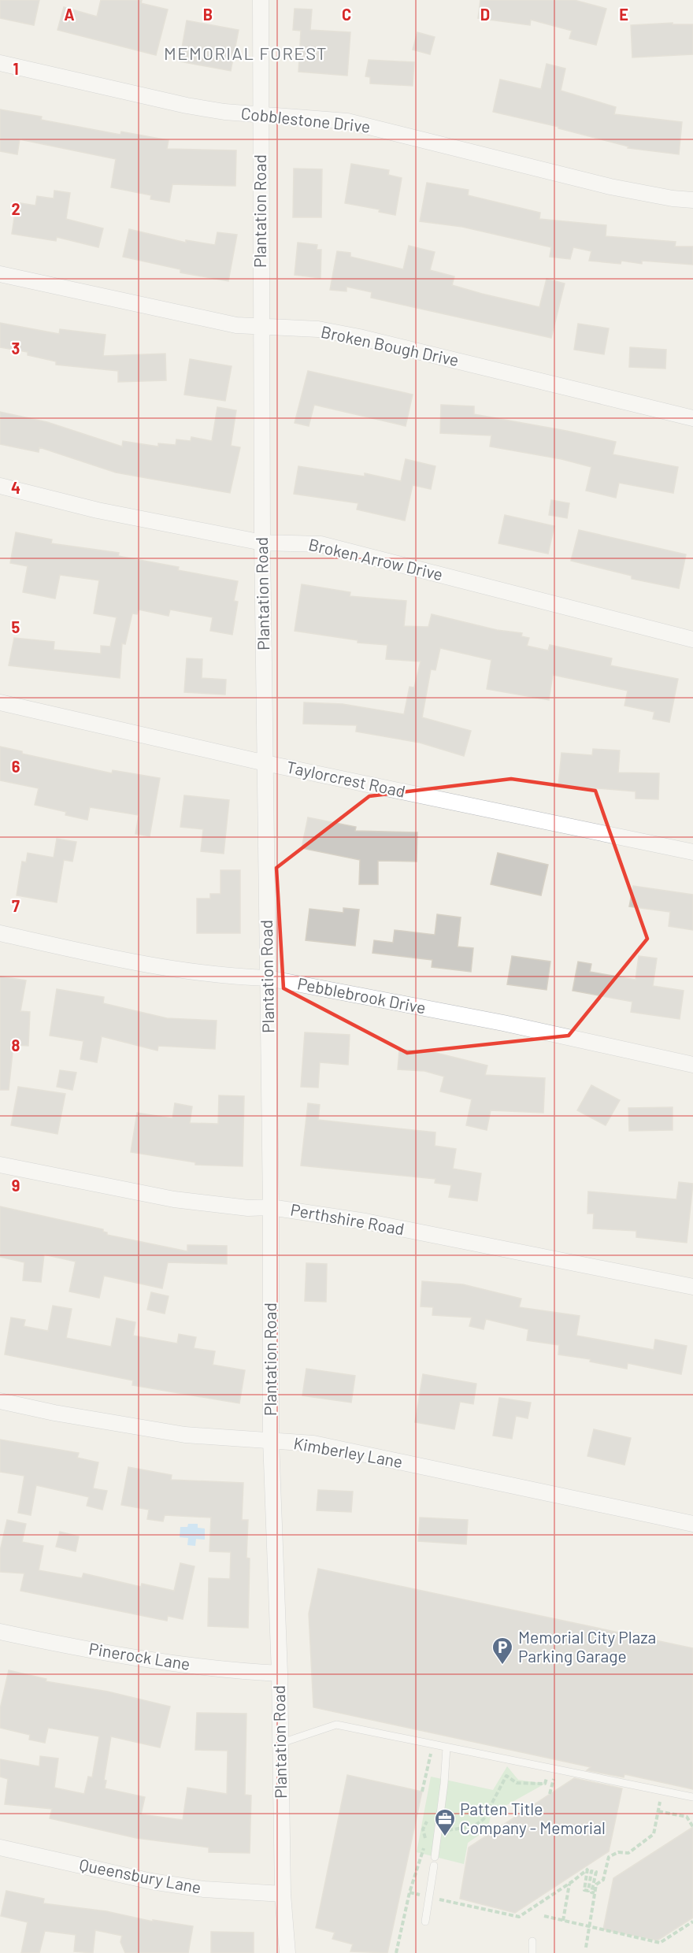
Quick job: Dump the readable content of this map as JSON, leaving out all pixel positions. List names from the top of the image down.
{
  "streets": {
    "street": [
      "Cobblestone Drive",
      "Plantation Road",
      "Broken Bough Drive",
      "Broken Arrow Drive",
      "Taylorcrest Road",
      "Pebblebrook Drive",
      "Perthshire Road",
      "Kimberley Lane",
      "Pinerock Lane",
      "Queensbury Lane"
    ]
  },
  "crossings": [
    ["Cobblestone Drive", "Plantation Road"],
    ["Plantation Road", "Broken Bough Drive"],
    ["Plantation Road", "Broken Arrow Drive"],
    ["Plantation Road", "Taylorcrest Road"],
    ["Plantation Road", "Pebblebrook Drive"],
    ["Plantation Road", "Perthshire Road"],
    ["Plantation Road", "Kimberley Lane"],
    ["Plantation Road", "Pinerock Lane"],
    ["Plantation Road", "Queensbury Lane"]
  ],
  "districts": ["MEMORIAL FOREST"],
  "places": {
    "parking": ["Memorial City Plaza Parking Garage"],
    "office": ["Patten Title Company - Memorial"]
  },
  "grid": {
    "columns": [
      "A",
      "B",
      "C",
      "D",
      "E"
    ],
    "rows": [
      "1",
      "2",
      "3",
      "4",
      "5",
      "6",
      "7",
      "8",
      "9"
    ]
  }
}
